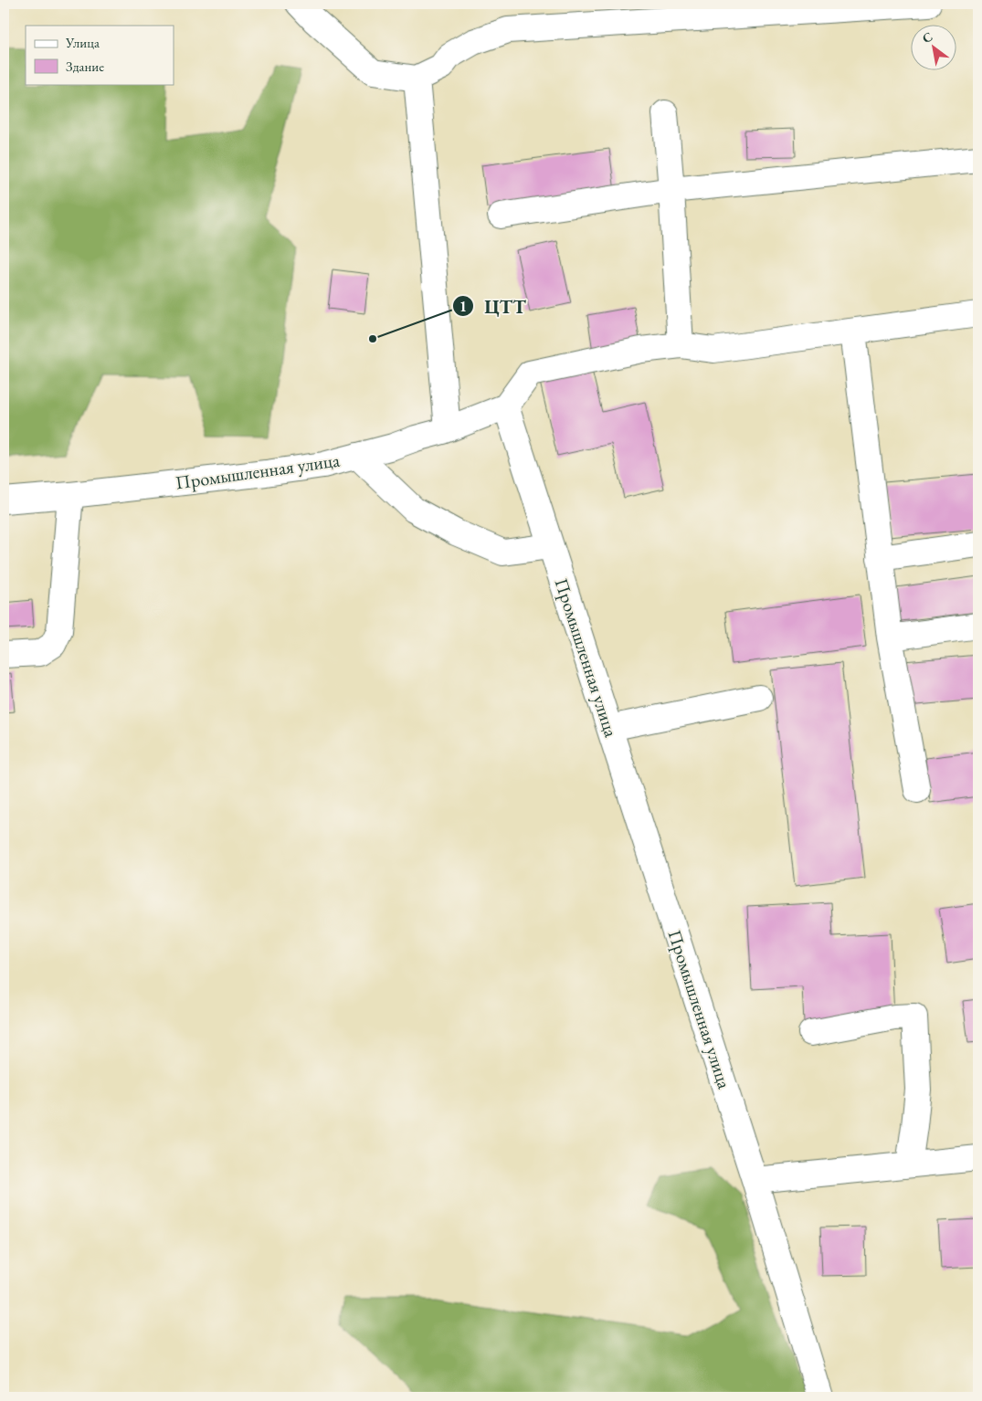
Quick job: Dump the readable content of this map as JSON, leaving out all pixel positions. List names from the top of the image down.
{
  "streets": {
    "street": ["Промышленная улица"]
  },
  "places": ["ЦТТ"],
  "legend": ["Улица", "Здание"],
  "north": "top left"
}
